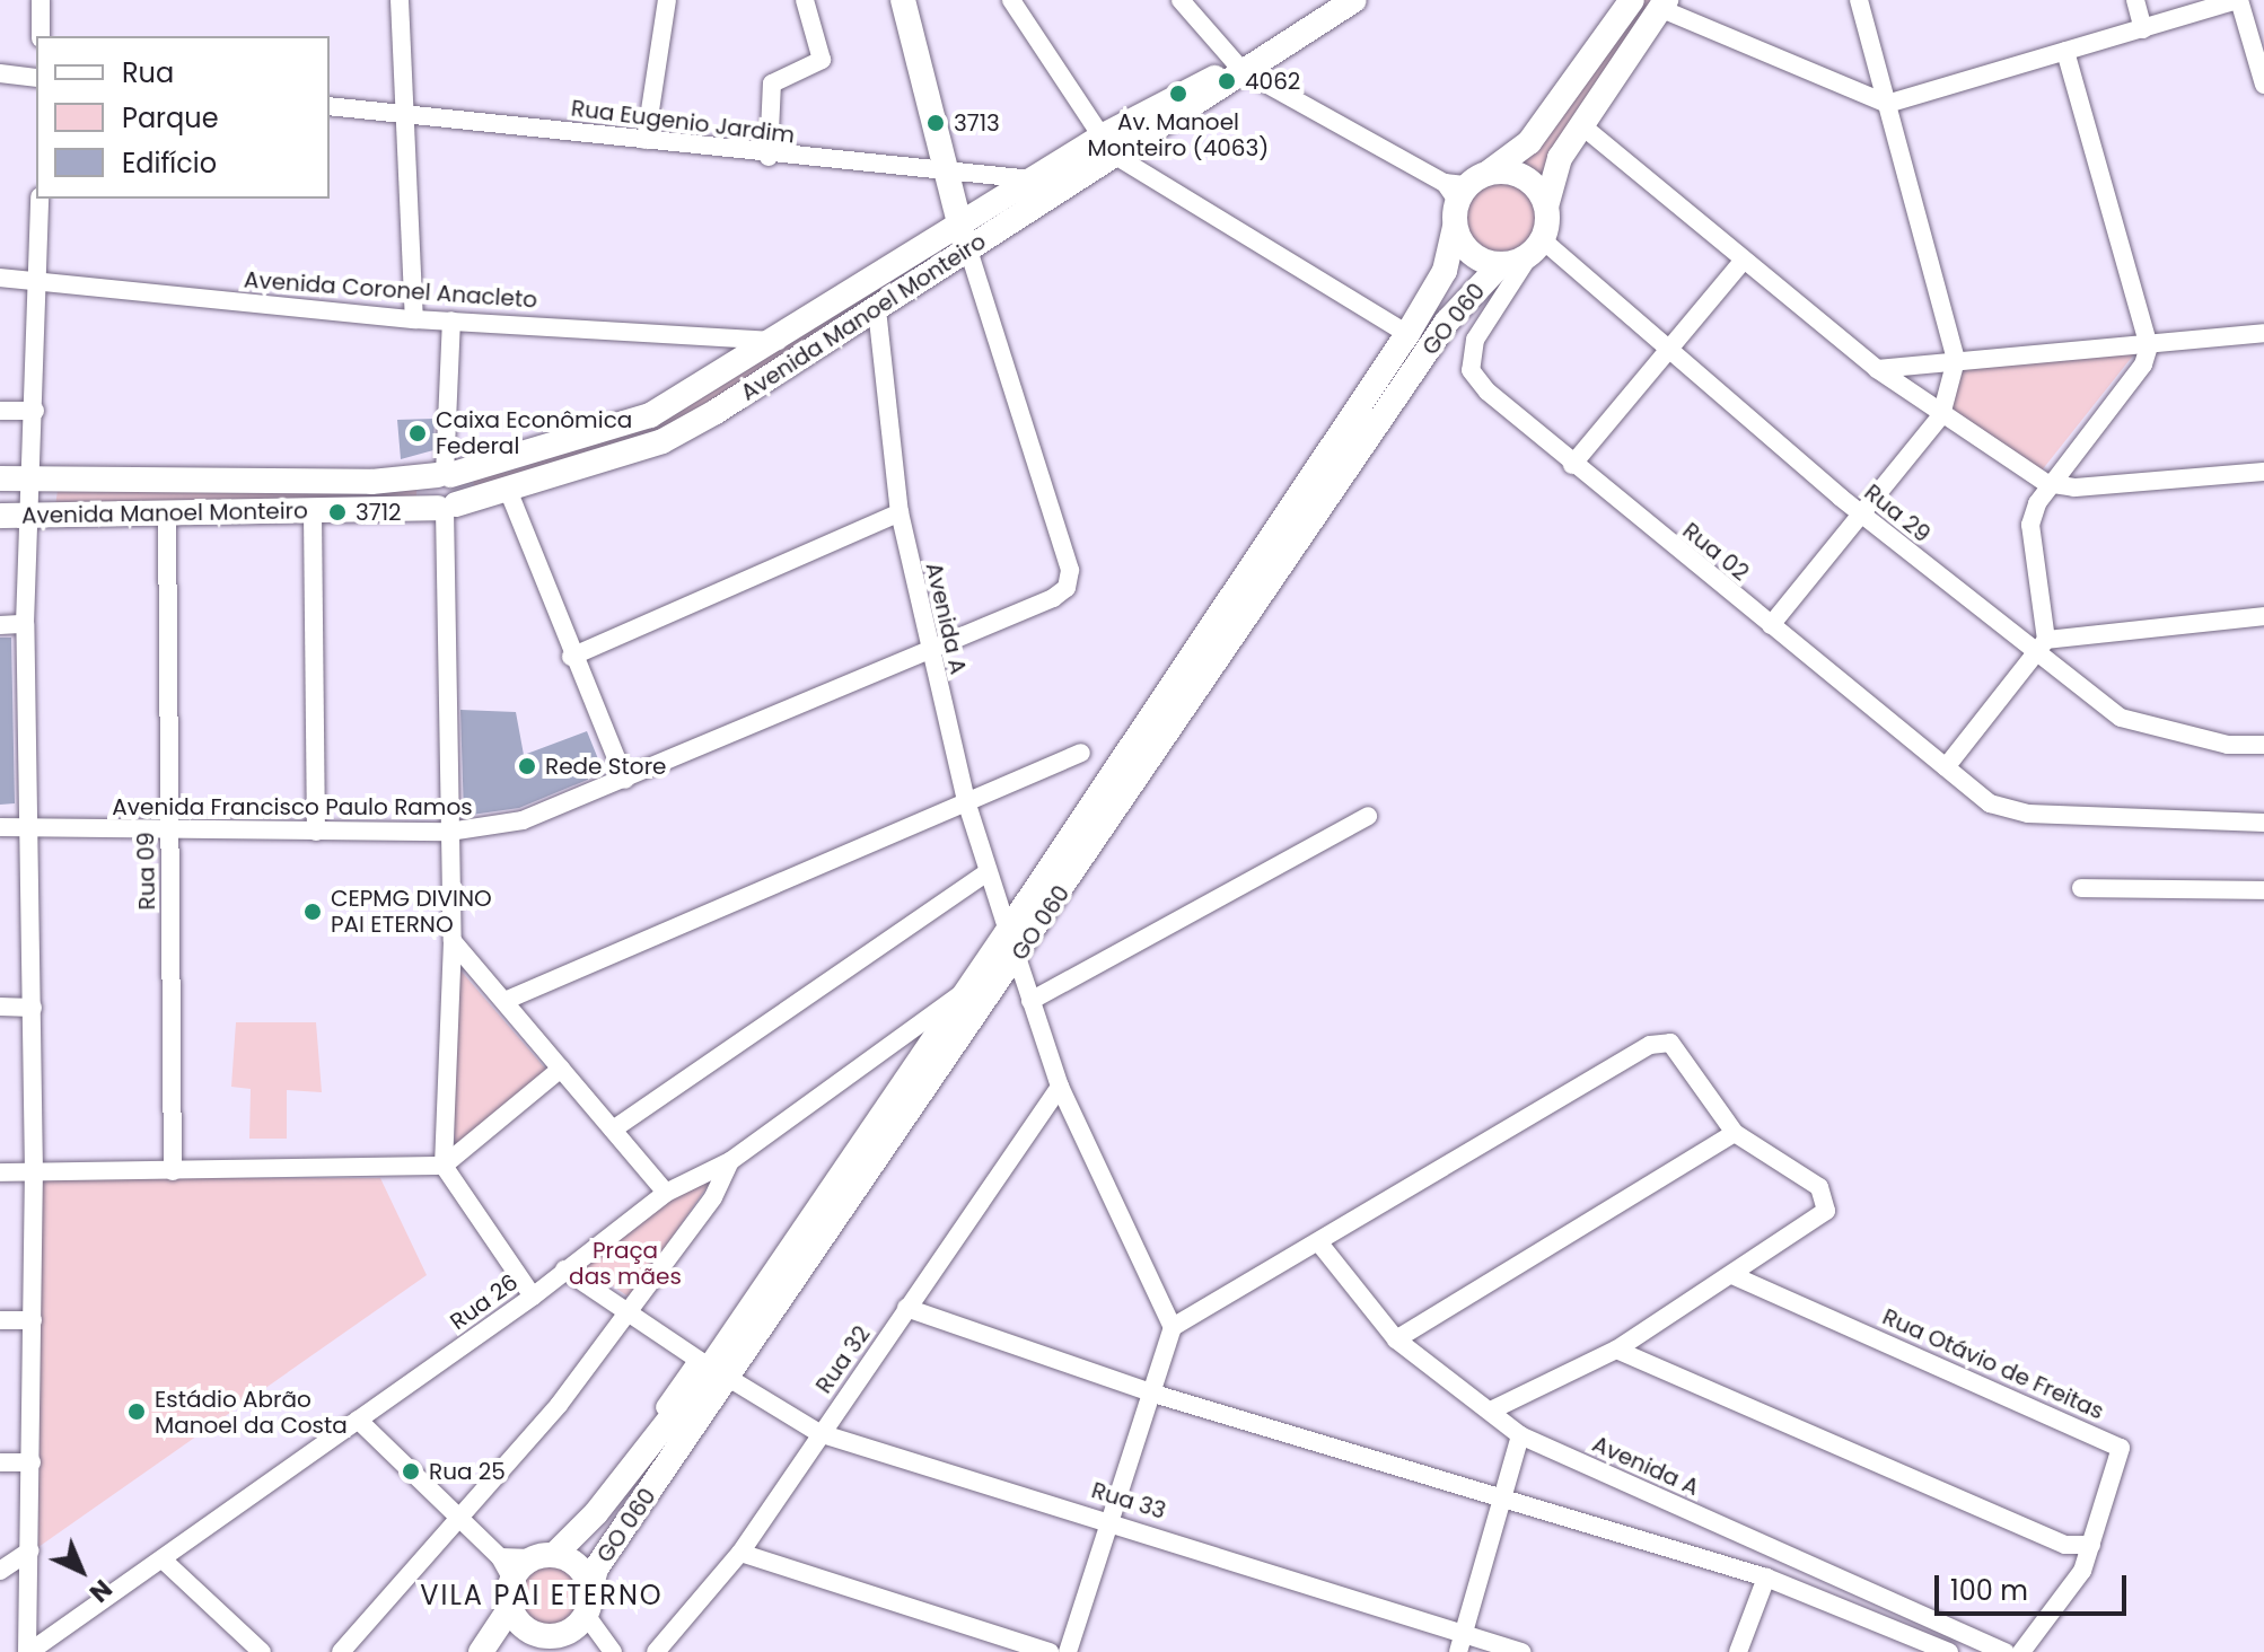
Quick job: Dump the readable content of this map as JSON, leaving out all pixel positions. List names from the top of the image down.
{
  "streets": {
    "main road": ["Avenida Manoel Monteiro", "GO 060"],
    "street": [
      "Rua Eugenio Jardim",
      "Avenida Coronel Anacleto",
      "Rua 29",
      "Rua 02",
      "Avenida A",
      "Avenida Francisco Paulo Ramos",
      "Rua 09",
      "Rua 26",
      "Rua 32",
      "Rua Otávio de Freitas",
      "Rua 33"
    ]
  },
  "crossings": [
    ["Rua Eugenio Jardim", "Avenida Manoel Monteiro"],
    ["Avenida Coronel Anacleto", "Avenida Manoel Monteiro"],
    ["Avenida Manoel Monteiro", "Avenida A"],
    ["Avenida Manoel Monteiro", "Avenida Francisco Paulo Ramos"],
    ["Avenida Manoel Monteiro", "Rua 09"],
    ["GO 060", "Rua 29"],
    ["GO 060", "Rua 02"],
    ["GO 060", "Avenida A"],
    ["GO 060", "Rua 26"],
    ["GO 060", "Rua 33"],
    ["Rua 29", "Rua 02"],
    ["Avenida A", "Avenida Francisco Paulo Ramos"],
    ["Avenida Francisco Paulo Ramos", "Rua 09"],
    ["Rua 26", "Rua 33"],
    ["Rua 32", "Rua 33"]
  ],
  "districts": ["VILA PAI ETERNO"],
  "parks": ["Praça das mães"],
  "places": [
    "4062",
    "Av. Manoel Monteiro (4063)",
    "3713",
    "Caixa Econômica Federal",
    "3712",
    "Rede Store",
    "CEPMG DIVINO PAI ETERNO",
    "Estádio Abrão Manoel da Costa",
    "Rua 25"
  ],
  "legend": ["Rua", "Parque", "Edifício"],
  "scale_bar": "100 m",
  "north": "bottom right"
}
